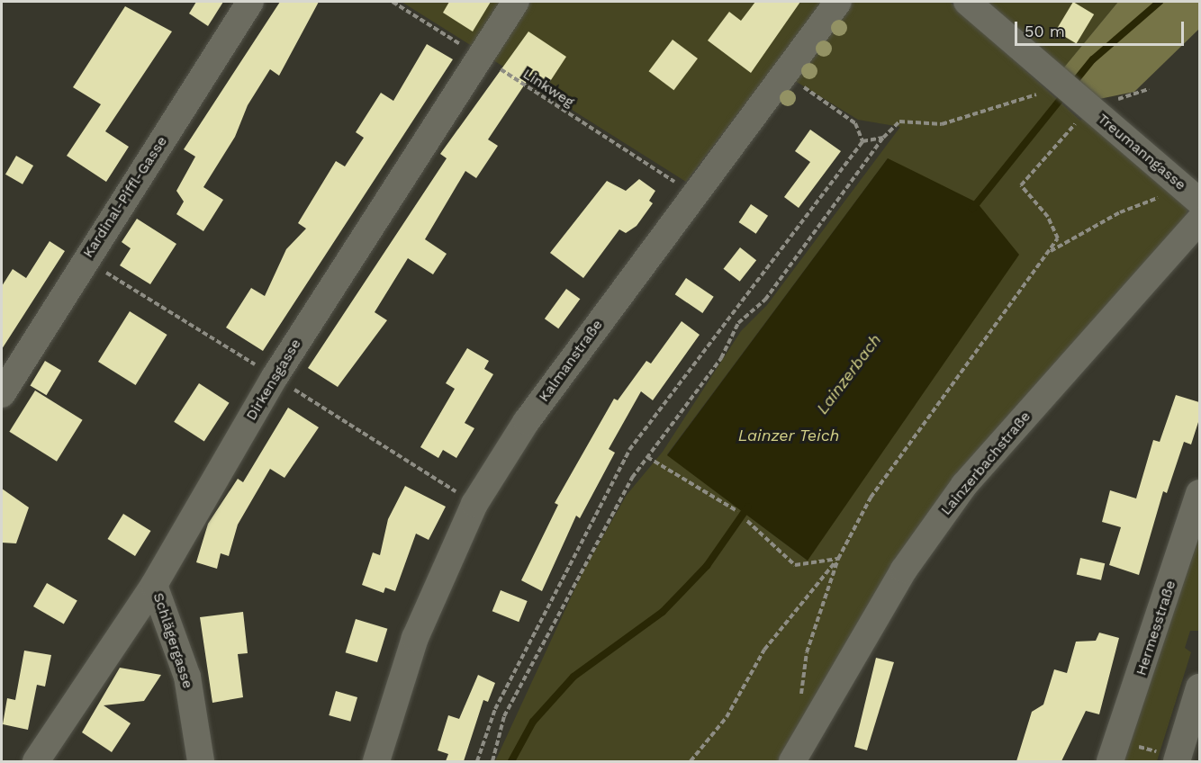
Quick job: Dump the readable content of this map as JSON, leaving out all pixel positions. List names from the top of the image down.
{
  "streets": {
    "street": [
      "Treumanngasse",
      "Kardinal-Piffl-Gasse",
      "Kalmanstraße",
      "Dirkensgasse",
      "Lainzerbachstraße",
      "Hermesstraße",
      "Schlägergasse"
    ],
    "path": ["Linkweg"]
  },
  "crossings": [
    ["Linkweg", "Kalmanstraße"],
    ["Linkweg", "Dirkensgasse"],
    ["Treumanngasse", "Lainzerbachstraße"],
    ["Dirkensgasse", "Schlägergasse"]
  ],
  "water": ["Lainzerbach", "Lainzer Teich"],
  "scale_bar": "50 m"
}
